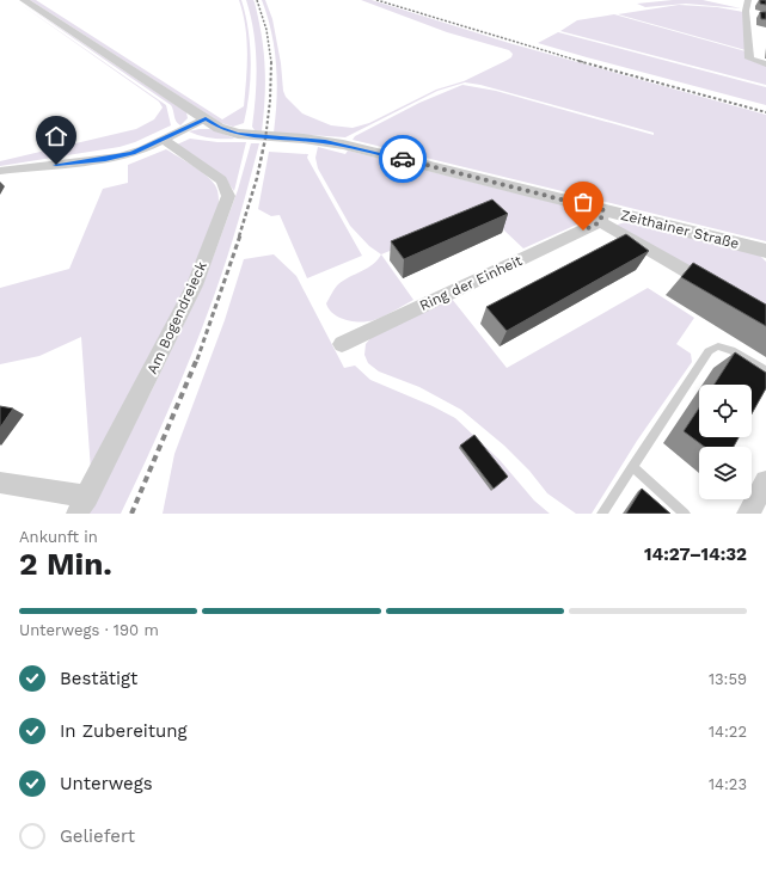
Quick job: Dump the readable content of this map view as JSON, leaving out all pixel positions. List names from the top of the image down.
{
  "streets": {
    "street": ["Zeithainer Straße", "Ring der Einheit", "Am Bogendreieck"]
  },
  "crossings": [
    ["Zeithainer Straße", "Ring der Einheit"]
  ],
  "page": {
    "heading": ["2 Min.", "Ankunft in", "14:27–14:32"],
    "bar": "Unterwegs · 190 m",
    "list": [
      ["Bestätigt", "13:59"],
      ["In Zubereitung", "14:22"],
      ["Unterwegs", "14:23"],
      "Geliefert"
    ]
  }
}
